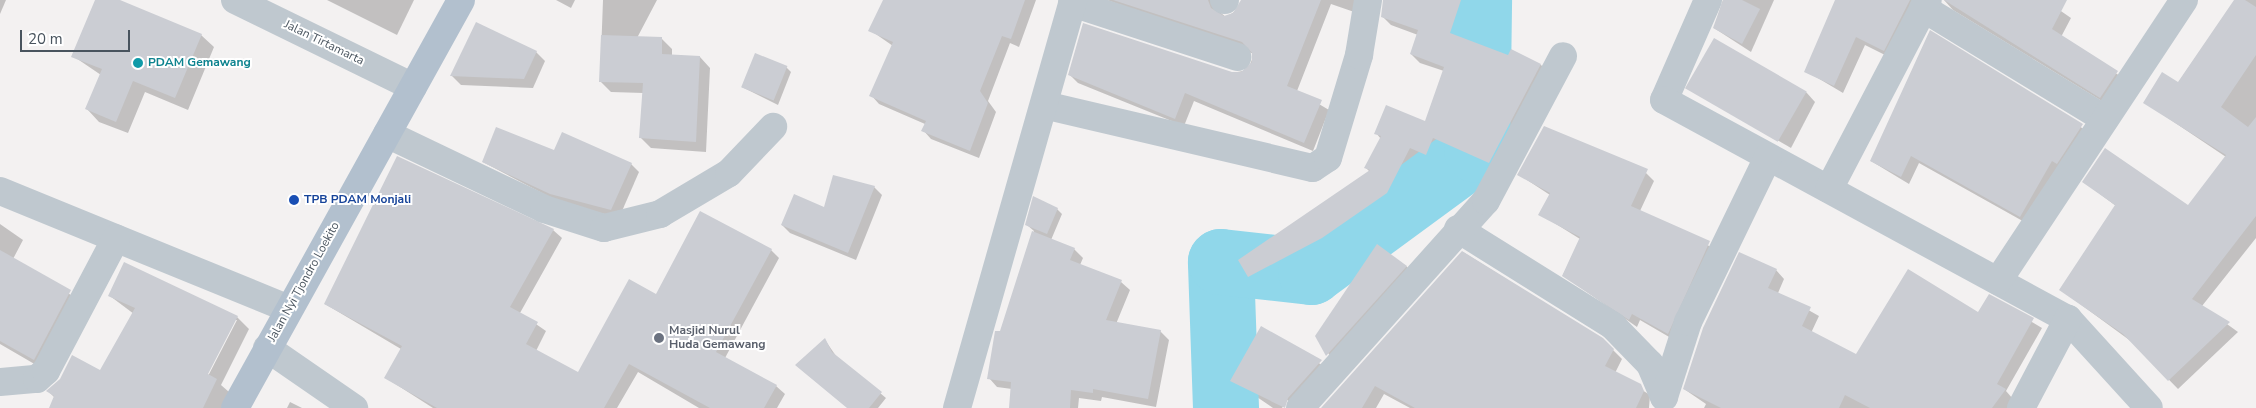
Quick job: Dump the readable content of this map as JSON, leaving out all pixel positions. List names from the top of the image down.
{
  "streets": {
    "main road": ["Jalan Nyi Tjondro Loekito"],
    "street": ["Jalan Tirtamarta"]
  },
  "crossings": [
    ["Jalan Tirtamarta", "Jalan Nyi Tjondro Loekito"]
  ],
  "places": ["PDAM Gemawang", "TPB PDAM Monjali", "Masjid Nurul Huda Gemawang"],
  "scale_bar": "20 m"
}
